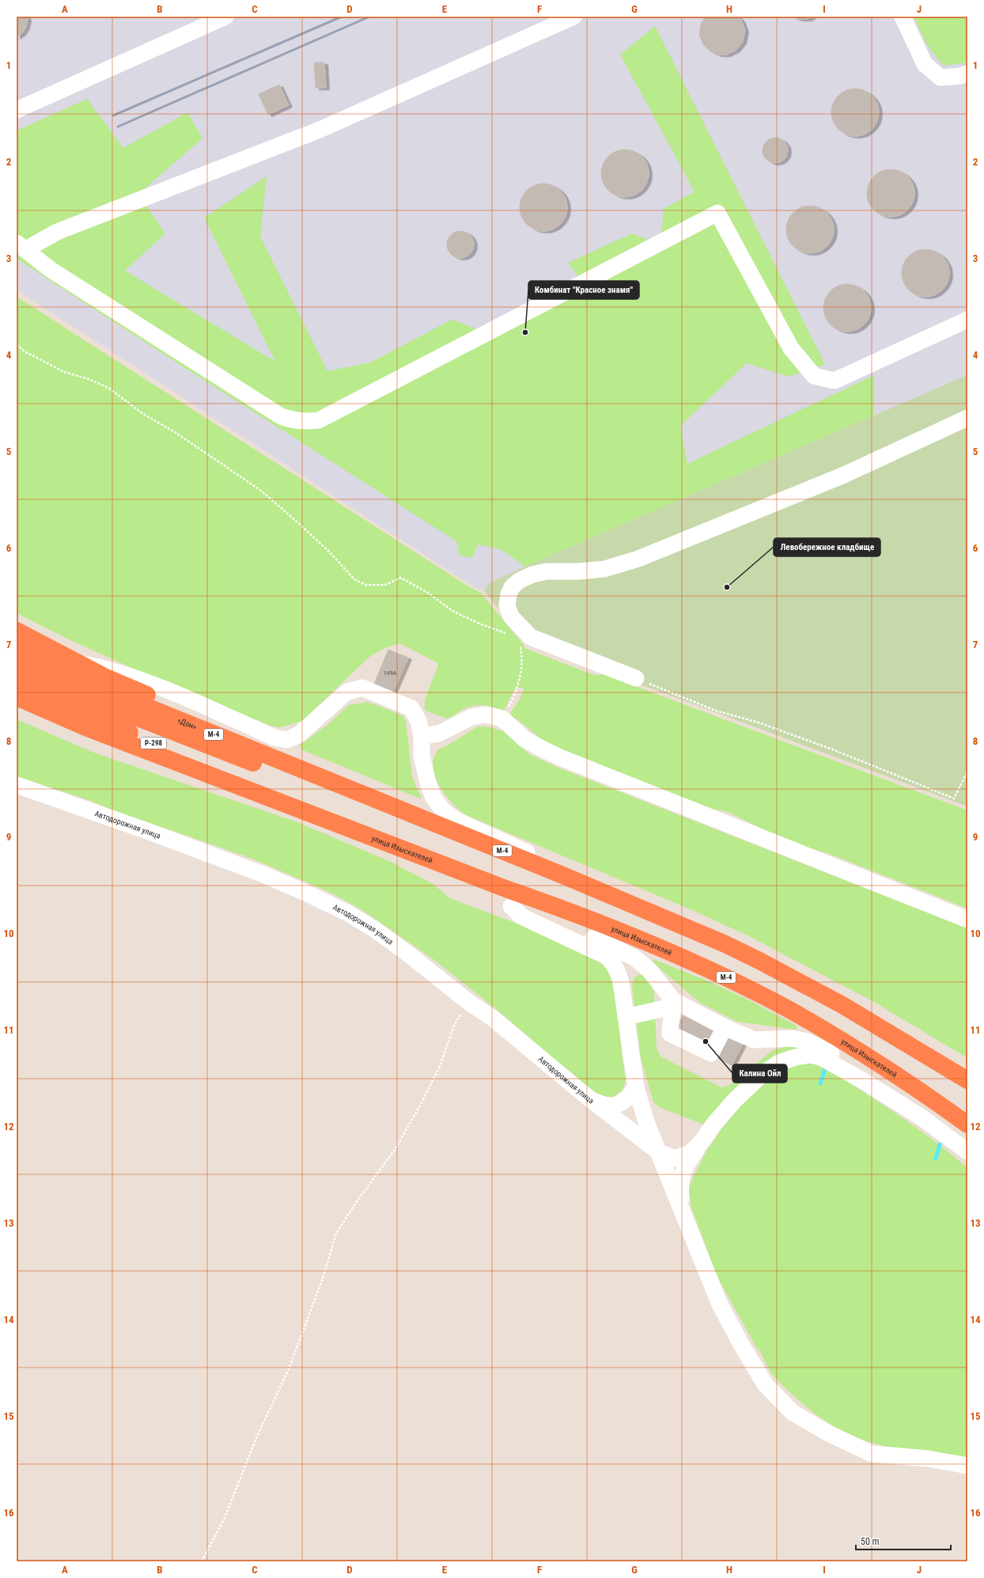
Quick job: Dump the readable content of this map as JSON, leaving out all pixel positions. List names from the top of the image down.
{
  "streets": {
    "highway": [
      "«Дон»",
      "М-4",
      "Р-298",
      "улица Изыскателей"
    ],
    "lane": ["Автодорожная улица"]
  },
  "crossings": [
    ["«Дон»", "М-4"],
    ["«Дон»", "Р-298"],
    ["М-4", "Р-298"],
    ["М-4", "улица Изыскателей"],
    ["Р-298", "улица Изыскателей"]
  ],
  "places": ["Комбинат \"Красное знамя\"", "Левобережное кладбище", "Калина Ойл"],
  "house_numbers": ["149А"],
  "scale_bar": "50 m",
  "grid": {
    "columns": [
      "A",
      "B",
      "C",
      "D",
      "E",
      "F",
      "G",
      "H",
      "I",
      "J"
    ],
    "rows": [
      "1",
      "2",
      "3",
      "4",
      "5",
      "6",
      "7",
      "8",
      "9",
      "10",
      "11",
      "12",
      "13",
      "14",
      "15",
      "16"
    ]
  }
}
